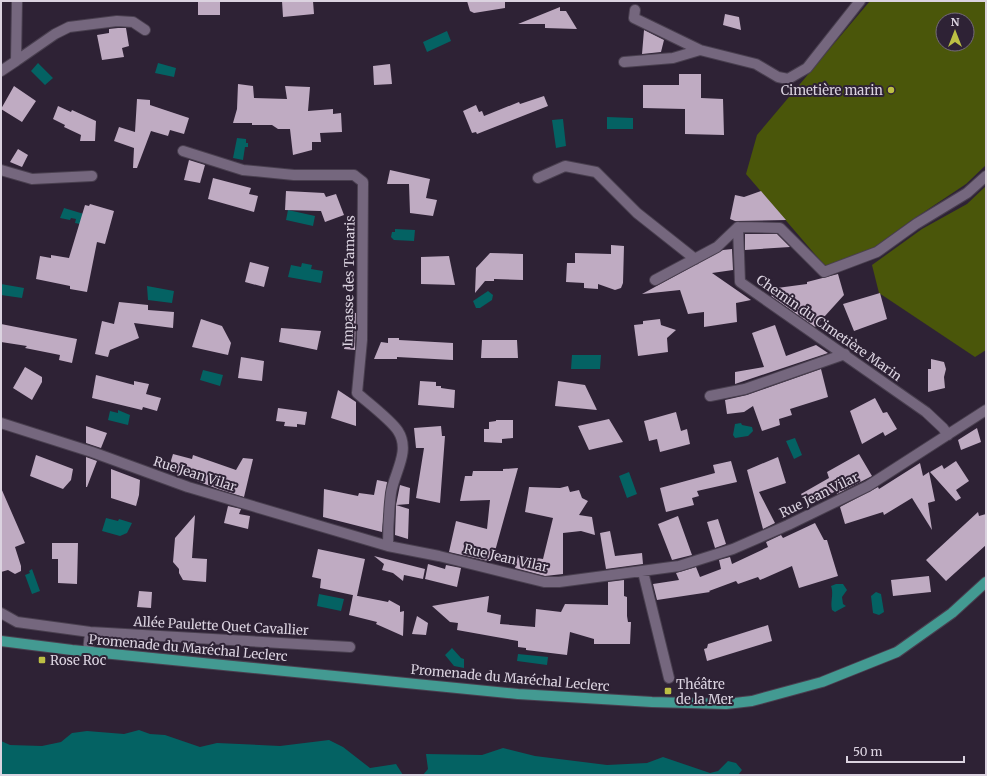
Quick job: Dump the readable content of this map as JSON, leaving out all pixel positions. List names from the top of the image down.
{
  "streets": {
    "main road": ["Promenade du Maréchal Leclerc"],
    "street": [
      "Impasse des Tamaris",
      "Chemin du Cimetière Marin",
      "Rue Jean Vilar",
      "Allée Paulette Quet Cavallier"
    ]
  },
  "crossings": [
    ["Impasse des Tamaris", "Rue Jean Vilar"],
    ["Chemin du Cimetière Marin", "Rue Jean Vilar"]
  ],
  "places": {
    "other": ["Cimetière marin"],
    "transit": ["Rose Roc", "Théâtre de la Mer"]
  },
  "scale_bar": "50 m",
  "north": "top"
}
